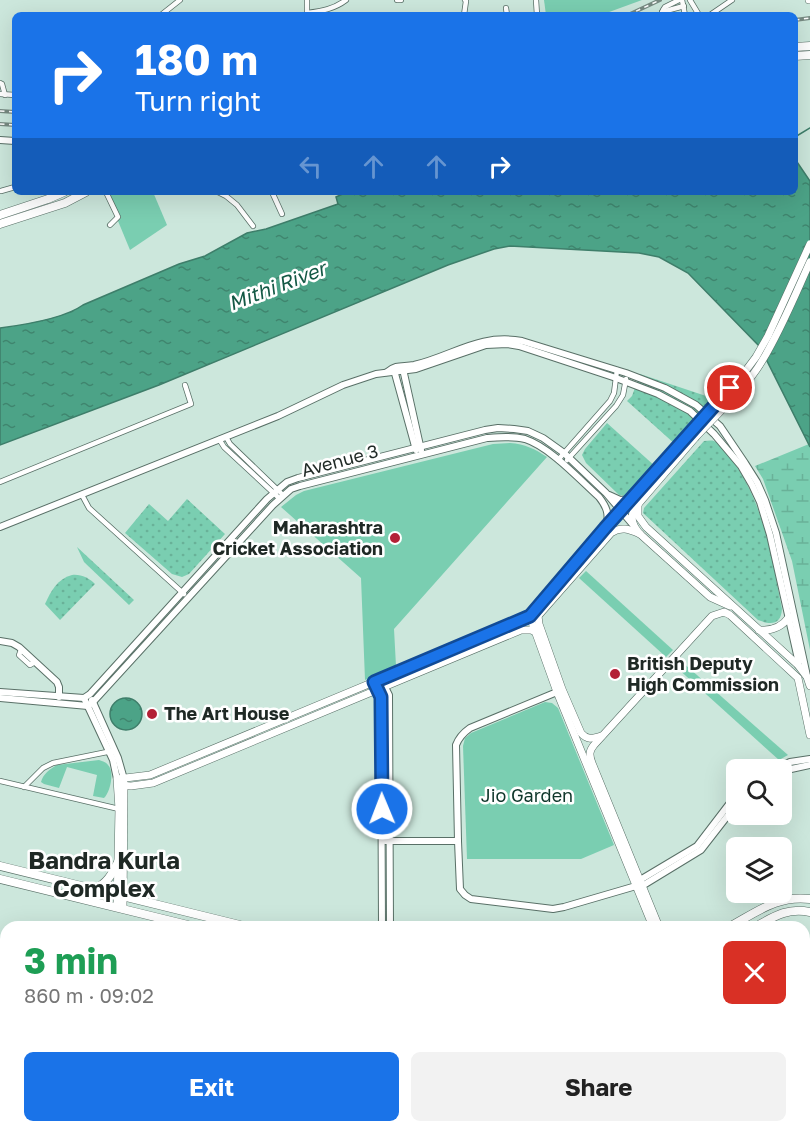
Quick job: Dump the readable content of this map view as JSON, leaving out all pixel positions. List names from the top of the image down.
{
  "streets": {
    "street": ["Avenue 3"]
  },
  "districts": ["Bandra Kurla Complex"],
  "water": ["Mithi River"],
  "parks": ["Jio Garden"],
  "places": ["Maharashtra Cricket Association", "British Deputy High Commission", "The Art House"],
  "page": {
    "turn": ["180 m", "Turn right"],
    "heading": ["3 min", "860 m · 09:02"],
    "buttons": ["Exit", "Share"]
  }
}
